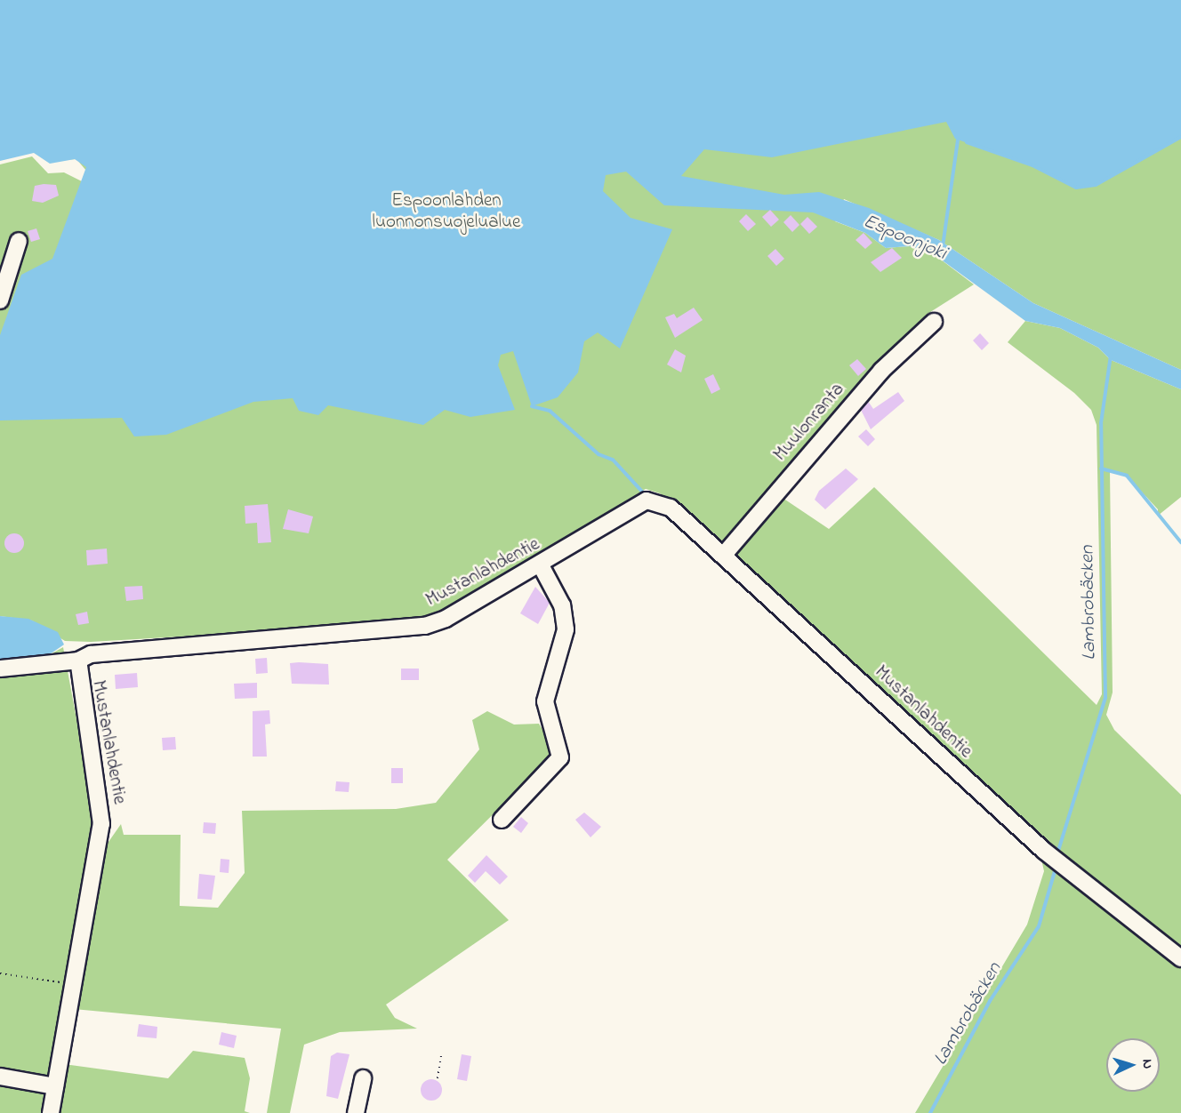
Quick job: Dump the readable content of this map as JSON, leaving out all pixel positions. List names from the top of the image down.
{
  "streets": {
    "street": ["Muulonranta", "Mustanlahdentie"]
  },
  "crossings": [
    ["Muulonranta", "Mustanlahdentie"]
  ],
  "water": ["Espoonjoki", "Lambrobäcken"],
  "parks": ["Espoonlahden luonnonsuojelualue"],
  "north": "right"
}
